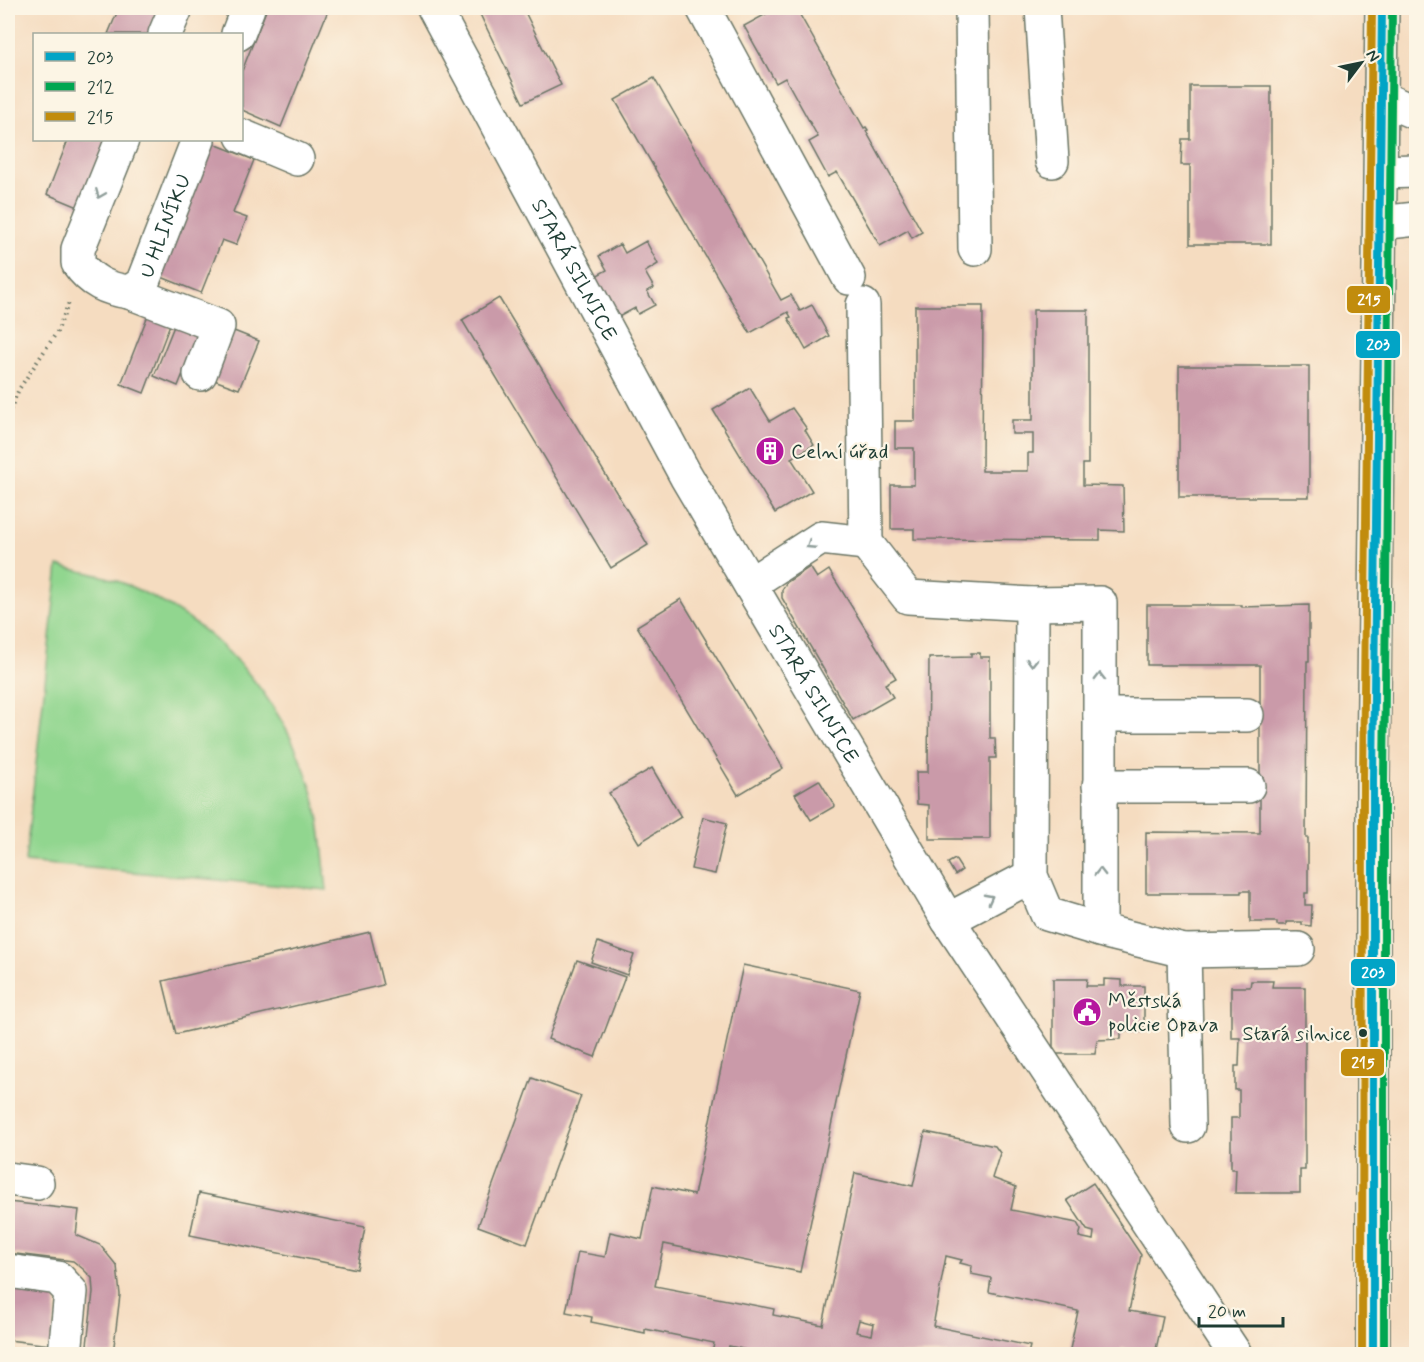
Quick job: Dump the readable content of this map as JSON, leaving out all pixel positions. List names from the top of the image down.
{
  "streets": {
    "street": ["U HLINÍKU", "STARÁ SILNICE"]
  },
  "places": {
    "building": ["Celní úřad"],
    "public building": ["Městská policie Opava"],
    "other": ["Stará silnice"]
  },
  "lines": ["transit line 203", "transit line 212", "transit line 215"],
  "legend": ["203", "212", "215"],
  "scale_bar": "20 m",
  "north": "top right"
}
